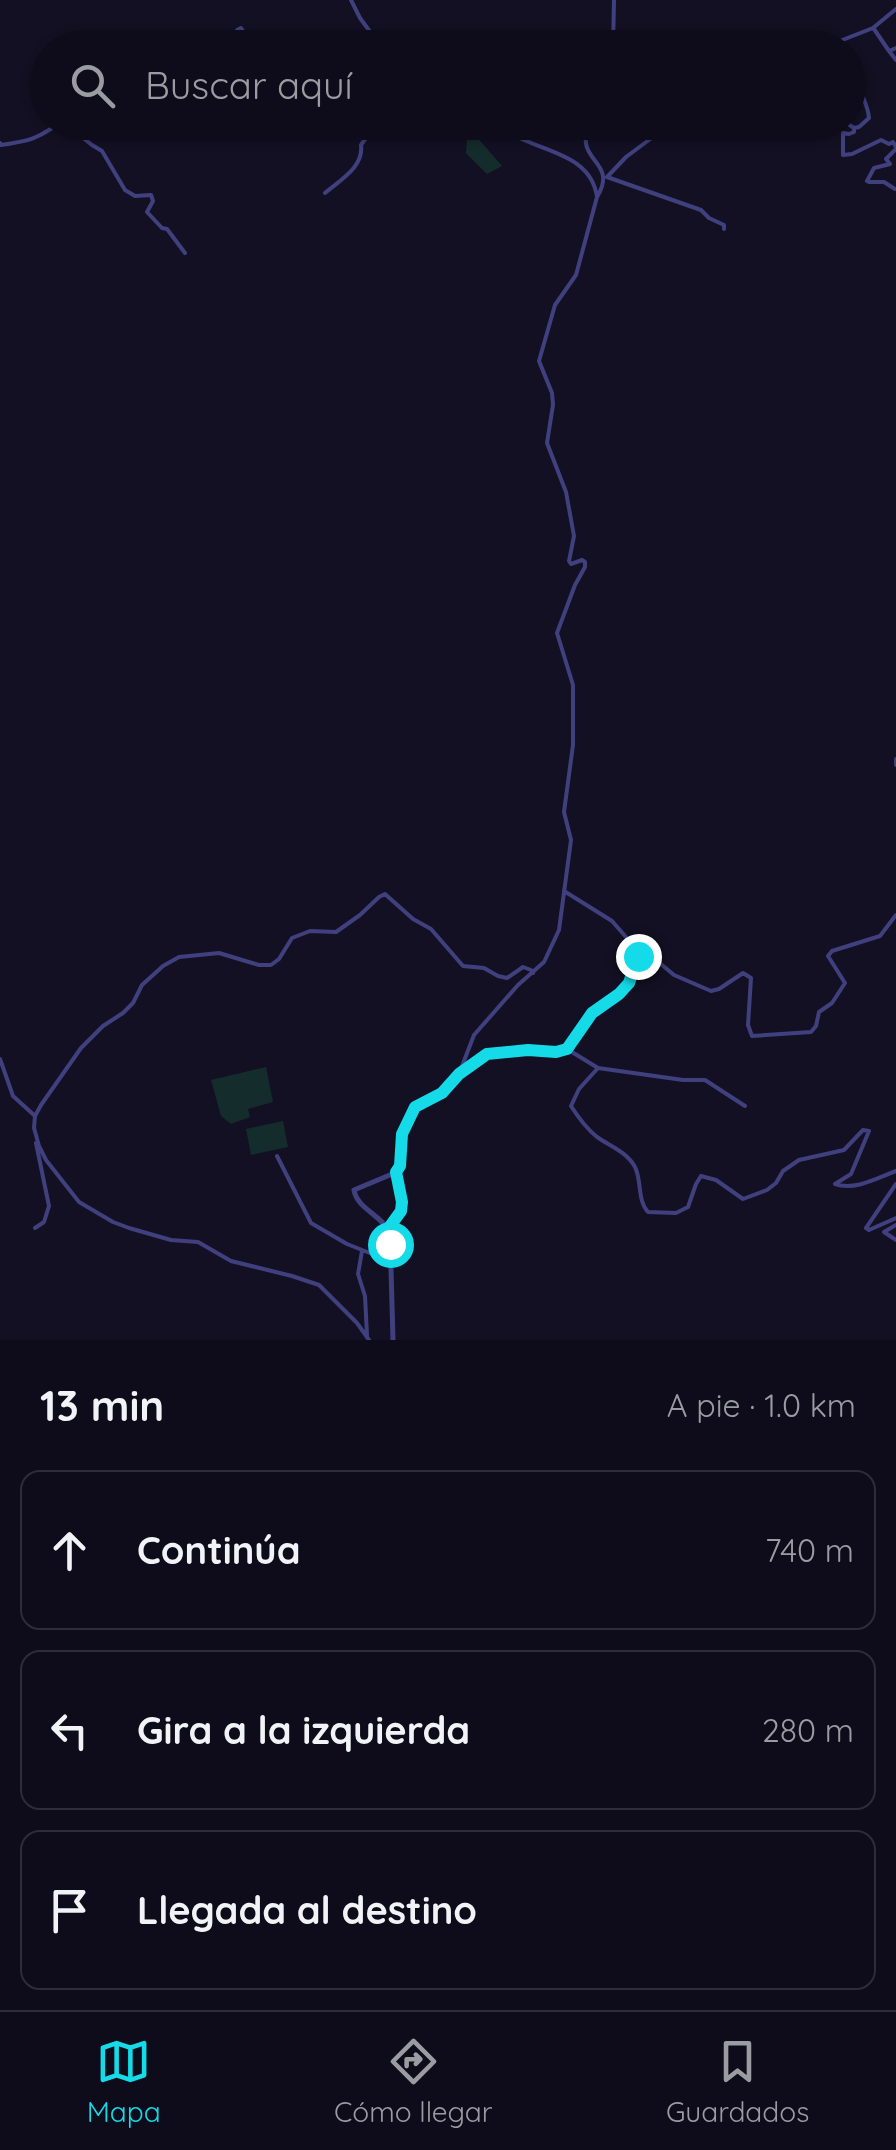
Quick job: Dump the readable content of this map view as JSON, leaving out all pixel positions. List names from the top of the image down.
{
  "page": {
    "search": "Buscar aquí",
    "heading": ["13 min", "A pie · 1.0 km"],
    "list": [
      ["Continúa", "740 m"],
      ["Gira a la izquierda", "280 m"],
      "Llegada al destino"
    ],
    "nav": ["Mapa", "Cómo llegar", "Guardados"]
  }
}
